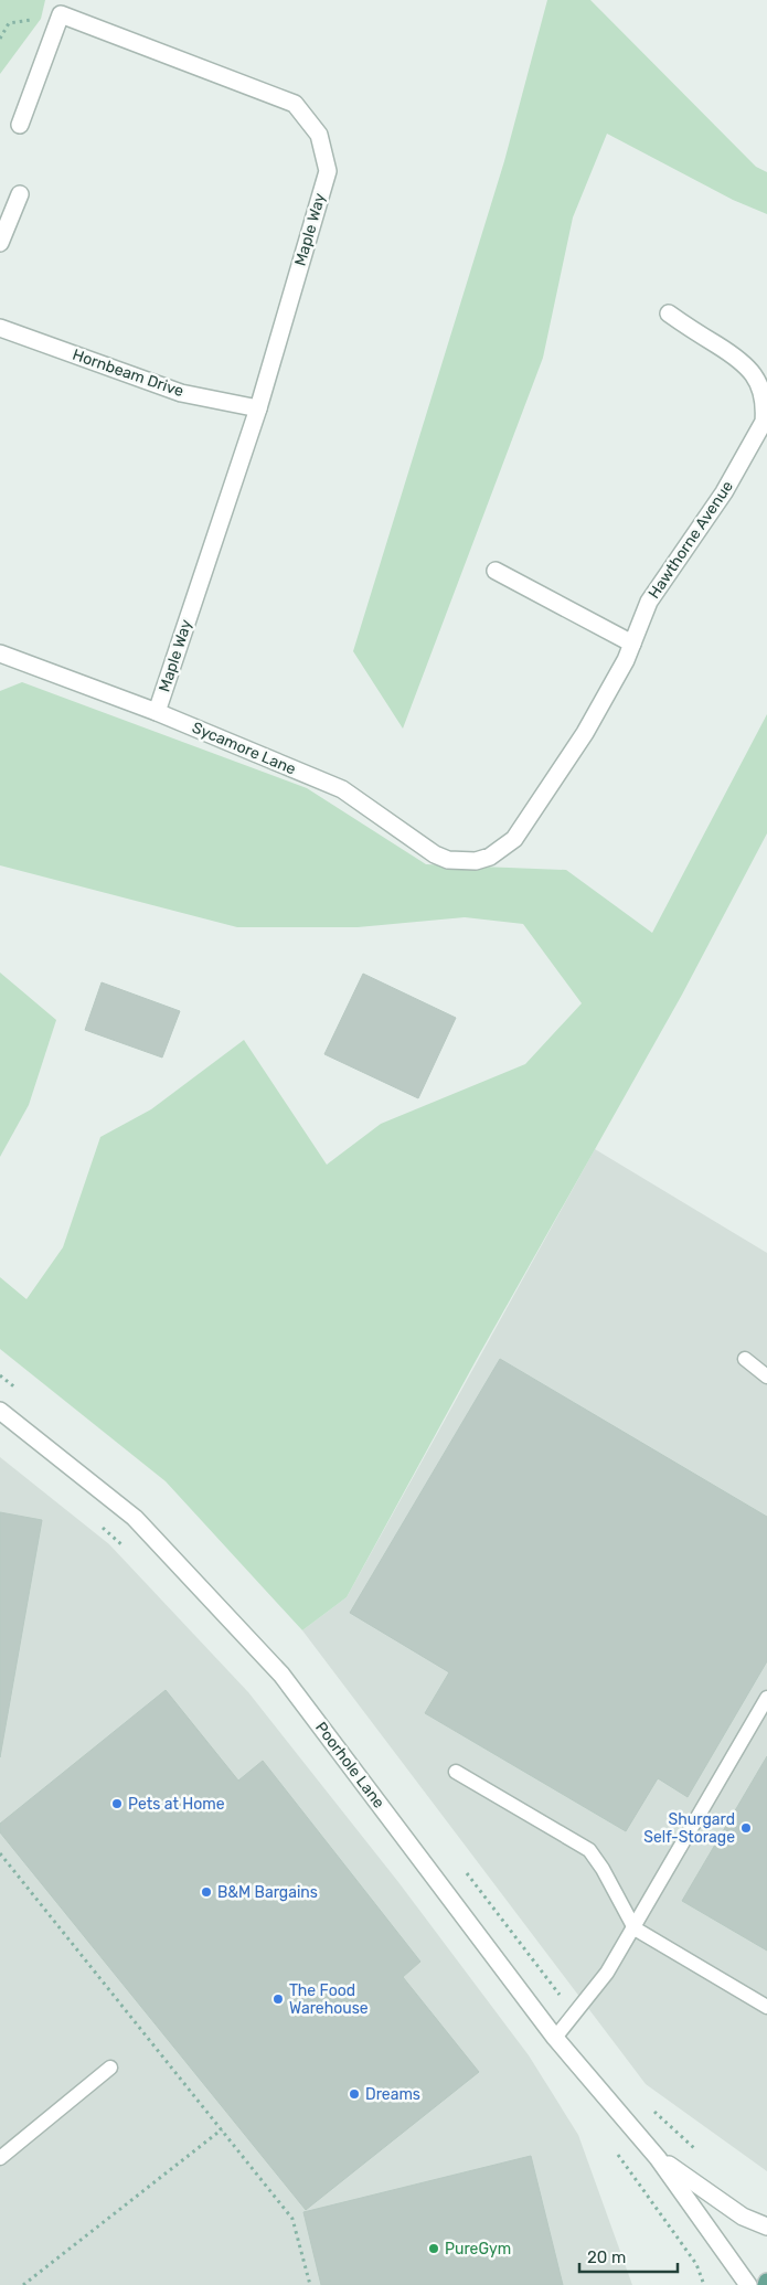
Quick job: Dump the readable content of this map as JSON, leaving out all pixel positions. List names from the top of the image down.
{
  "streets": {
    "street": [
      "Maple Way",
      "Hornbeam Drive",
      "Hawthorne Avenue",
      "Sycamore Lane",
      "Poorhole Lane"
    ]
  },
  "crossings": [
    ["Maple Way", "Hornbeam Drive"],
    ["Maple Way", "Sycamore Lane"],
    ["Hawthorne Avenue", "Sycamore Lane"]
  ],
  "places": [
    "Pets at Home",
    "Shurgard Self-Storage",
    "B&M Bargains",
    "The Food Warehouse",
    "Dreams",
    "PureGym"
  ],
  "scale_bar": "20 m"
}
